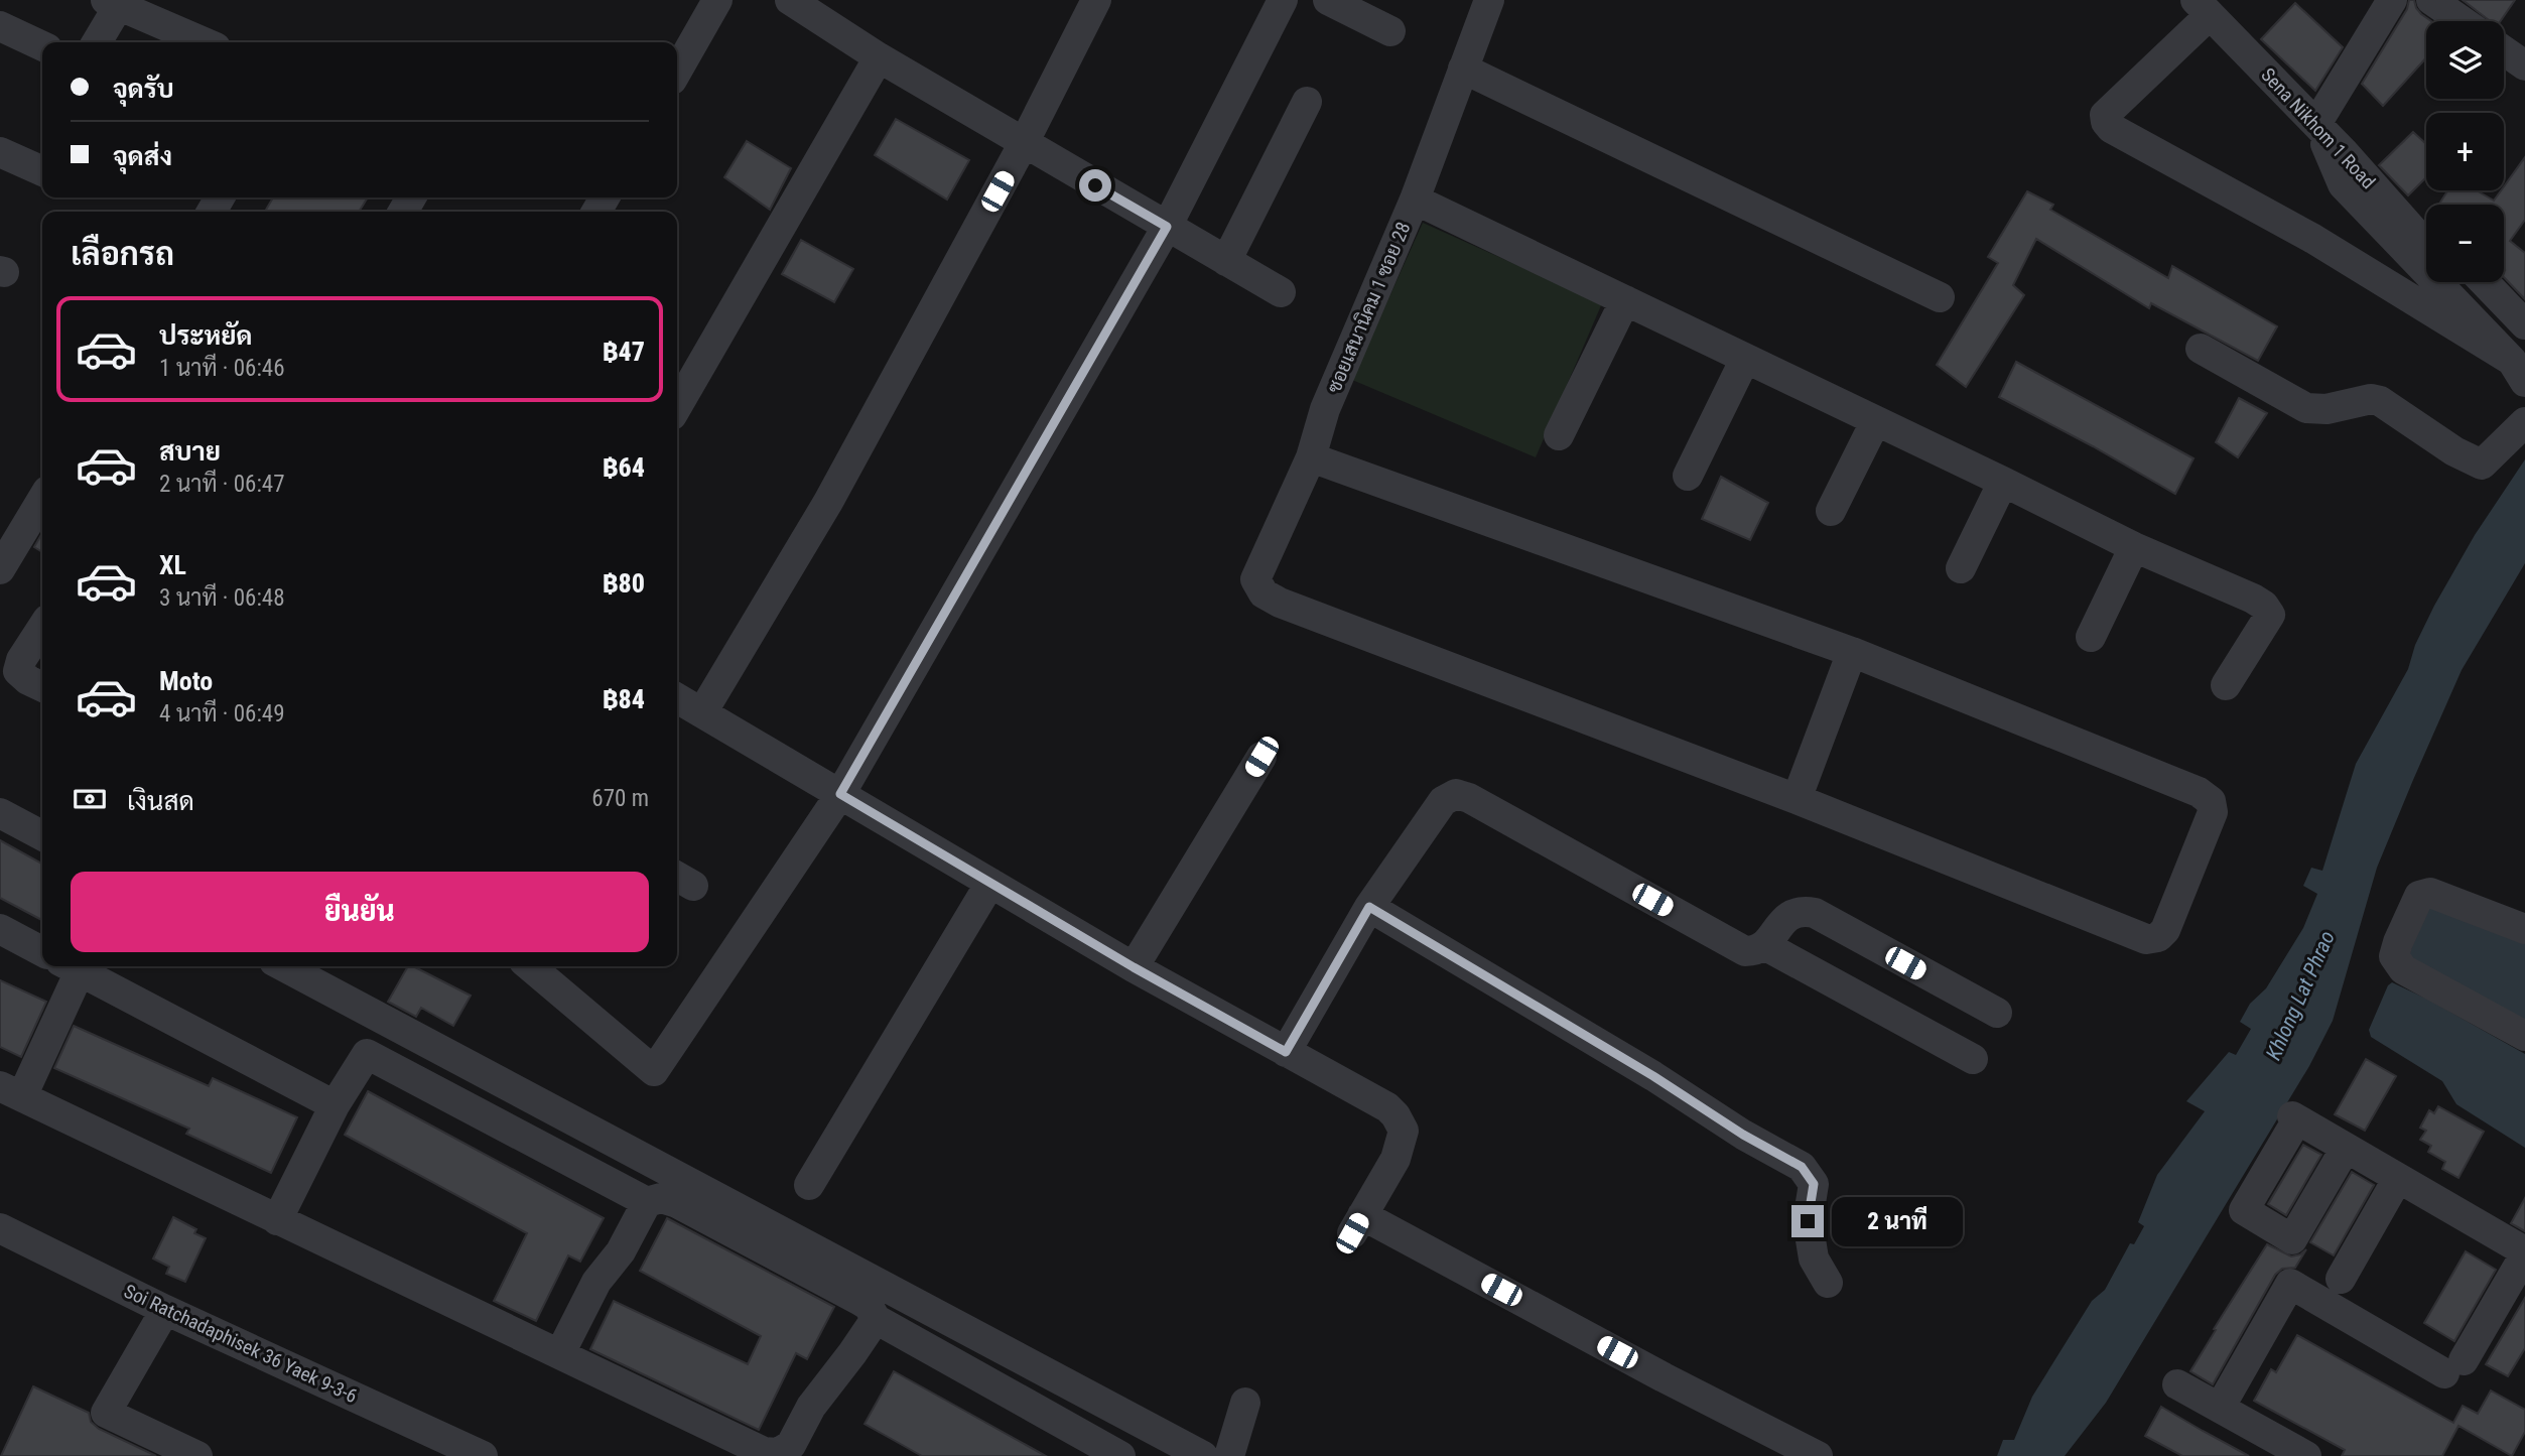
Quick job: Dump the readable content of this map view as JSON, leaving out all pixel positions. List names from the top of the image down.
{
  "streets": {
    "street": ["Sena Nikhom 1 Road", "ซอยเสนานิคม 1 ซอย 28", "Soi Ratchadaphisek 36 Yaek 9-3-6"]
  },
  "water": ["Khlong Lat Phrao"],
  "page": {
    "map_buttons": ["+", "−"],
    "banner": ["จุดรับ", "จุดส่ง"],
    "heading": "เลือกรถ",
    "list": [
      {
        "name": "ประหยัด",
        "note": "1 นาที · 06:46",
        "value": "฿47"
      },
      {
        "name": "สบาย",
        "note": "2 นาที · 06:47",
        "value": "฿64"
      },
      {
        "name": "XL",
        "note": "3 นาที · 06:48",
        "value": "฿80"
      },
      {
        "name": "Moto",
        "note": "4 นาที · 06:49",
        "value": "฿84"
      }
    ],
    "pay": ["เงินสด", "670 m"],
    "buttons": "ยืนยัน",
    "bubble": "2 นาที"
  }
}
